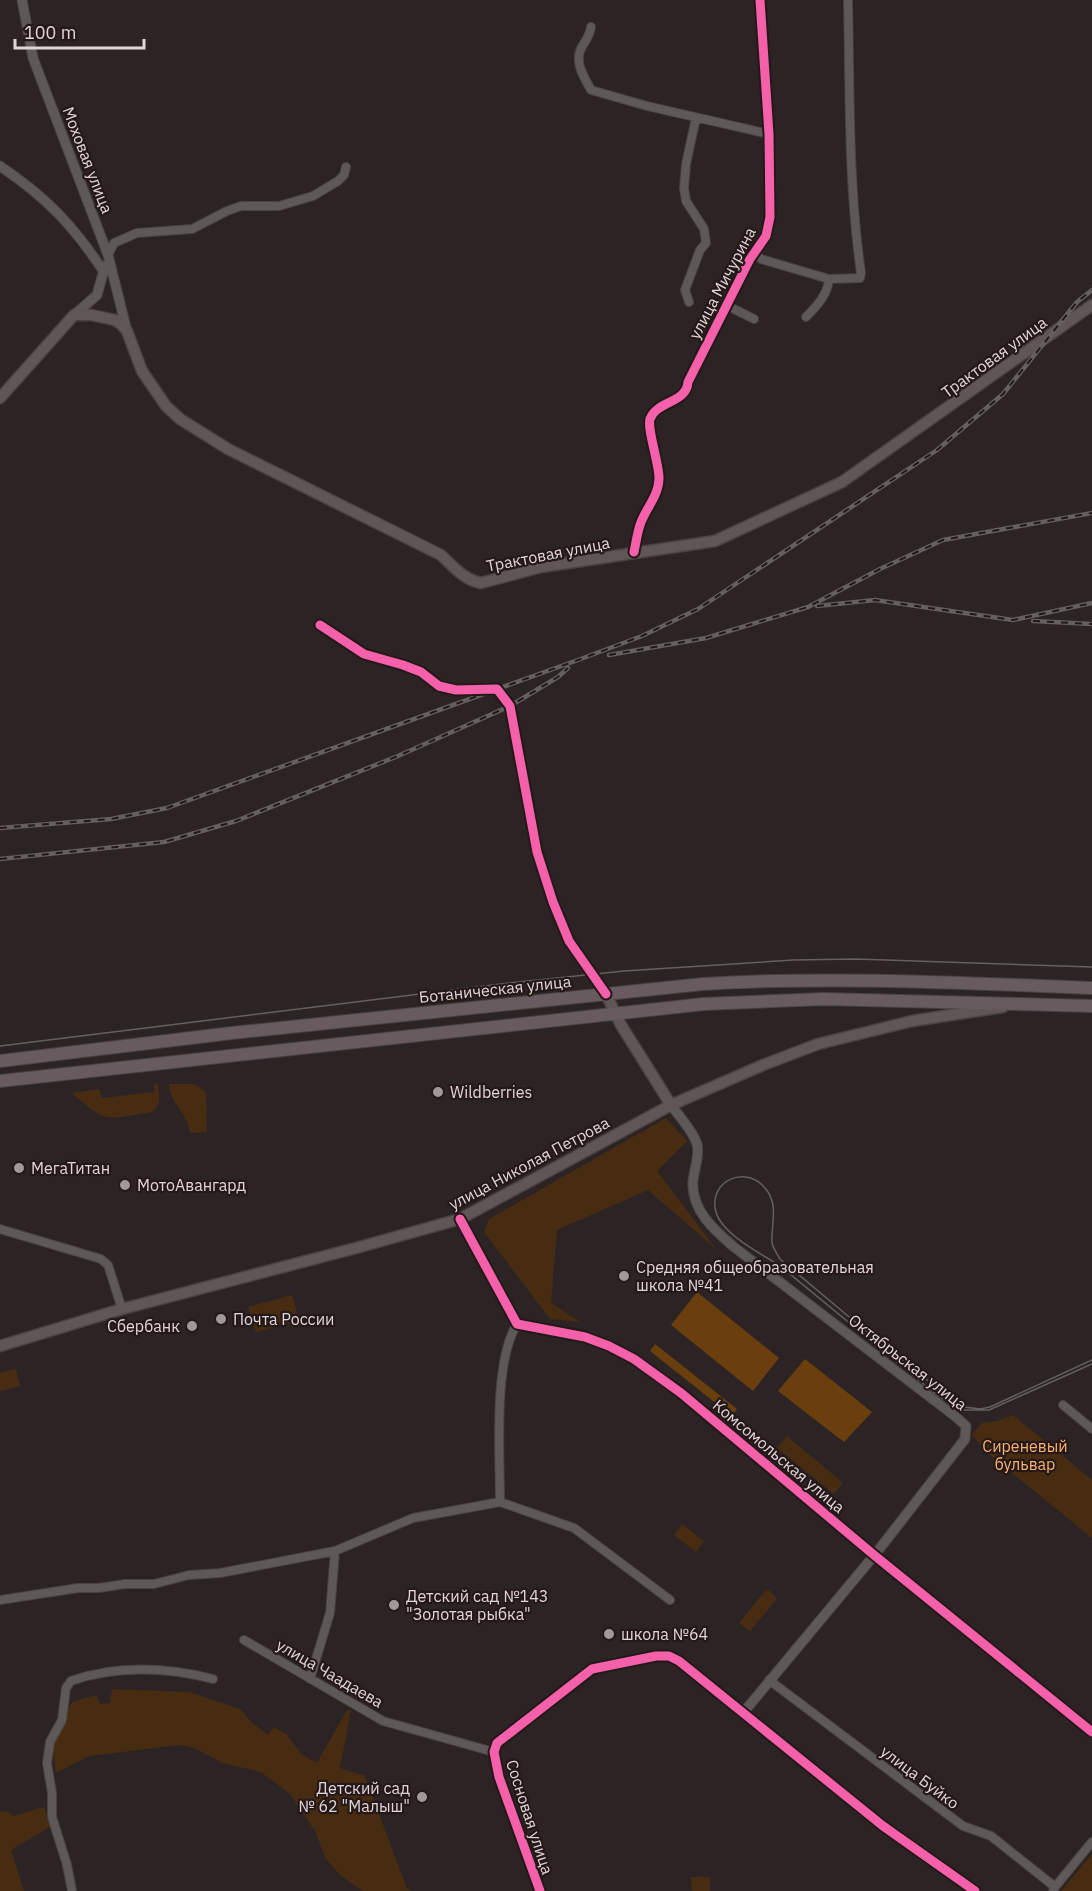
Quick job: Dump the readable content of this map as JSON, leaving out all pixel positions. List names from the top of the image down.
{
  "streets": {
    "main road": ["Трактовая улица", "Ботаническая улица", "улица Николая Петрова"],
    "street": [
      "Моховая улица",
      "улица Мичурина",
      "Октябрьская улица",
      "Комсомольская улица",
      "улица Чаадаева",
      "улица Буйко",
      "Сосновая улица"
    ]
  },
  "crossings": [
    ["Моховая улица", "Трактовая улица"],
    ["улица Мичурина", "Трактовая улица"],
    ["улица Николая Петрова", "Октябрьская улица"],
    ["Октябрьская улица", "Комсомольская улица"],
    ["улица Чаадаева", "Сосновая улица"]
  ],
  "parks": ["Сиреневый бульвар"],
  "places": [
    "Wildberries",
    "МегаТитан",
    "МотоАвангард",
    "Средняя общеобразовательная школа №41",
    "Почта России",
    "Сбербанк",
    "Детский сад №143 \"Золотая рыбка\"",
    "школа №64",
    "Детский сад № 62 \"Малыш\""
  ],
  "scale_bar": "100 m"
}
